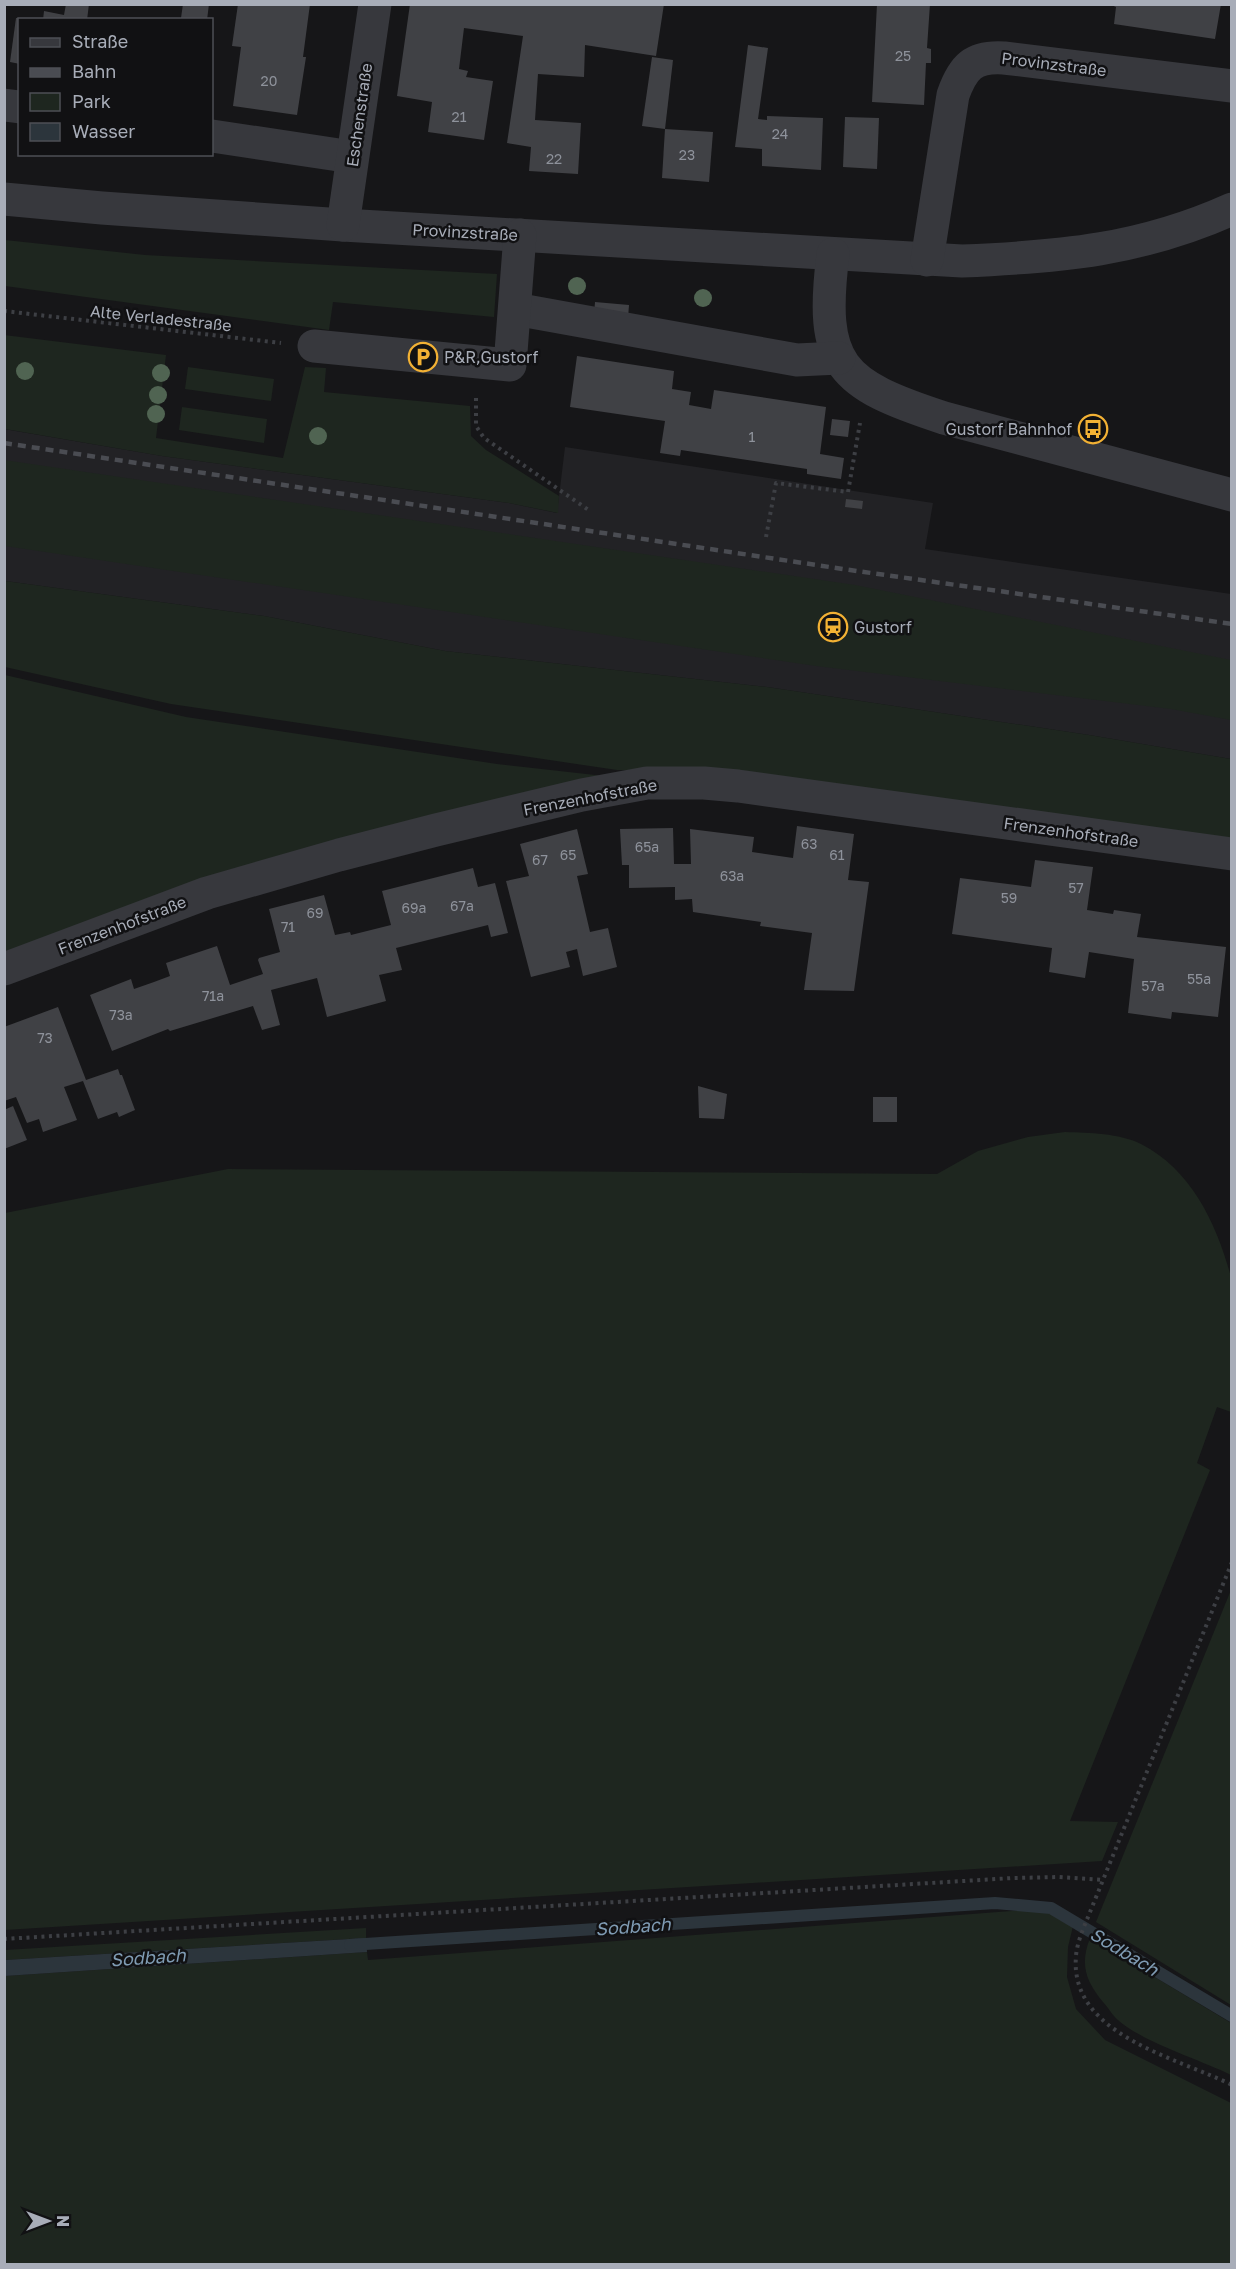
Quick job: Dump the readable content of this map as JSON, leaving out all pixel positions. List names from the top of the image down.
{
  "streets": {
    "street": ["Provinzstraße", "Eschenstraße", "Frenzenhofstraße"],
    "path": ["Alte Verladestraße"]
  },
  "crossings": [
    ["Provinzstraße", "Eschenstraße"]
  ],
  "water": ["Sodbach"],
  "places": {
    "parking": ["P&R,Gustorf"],
    "bus stop": ["Gustorf Bahnhof"],
    "station": ["Gustorf"]
  },
  "house_numbers": [
    "25",
    "20",
    "21",
    "24",
    "23",
    "22",
    "1",
    "63",
    "65a",
    "65",
    "61",
    "67",
    "63a",
    "57",
    "59",
    "67a",
    "69a",
    "69",
    "71",
    "55a",
    "57a",
    "71a",
    "73a",
    "73"
  ],
  "legend": [
    "Straße",
    "Bahn",
    "Park",
    "Wasser"
  ],
  "north": "right"
}
